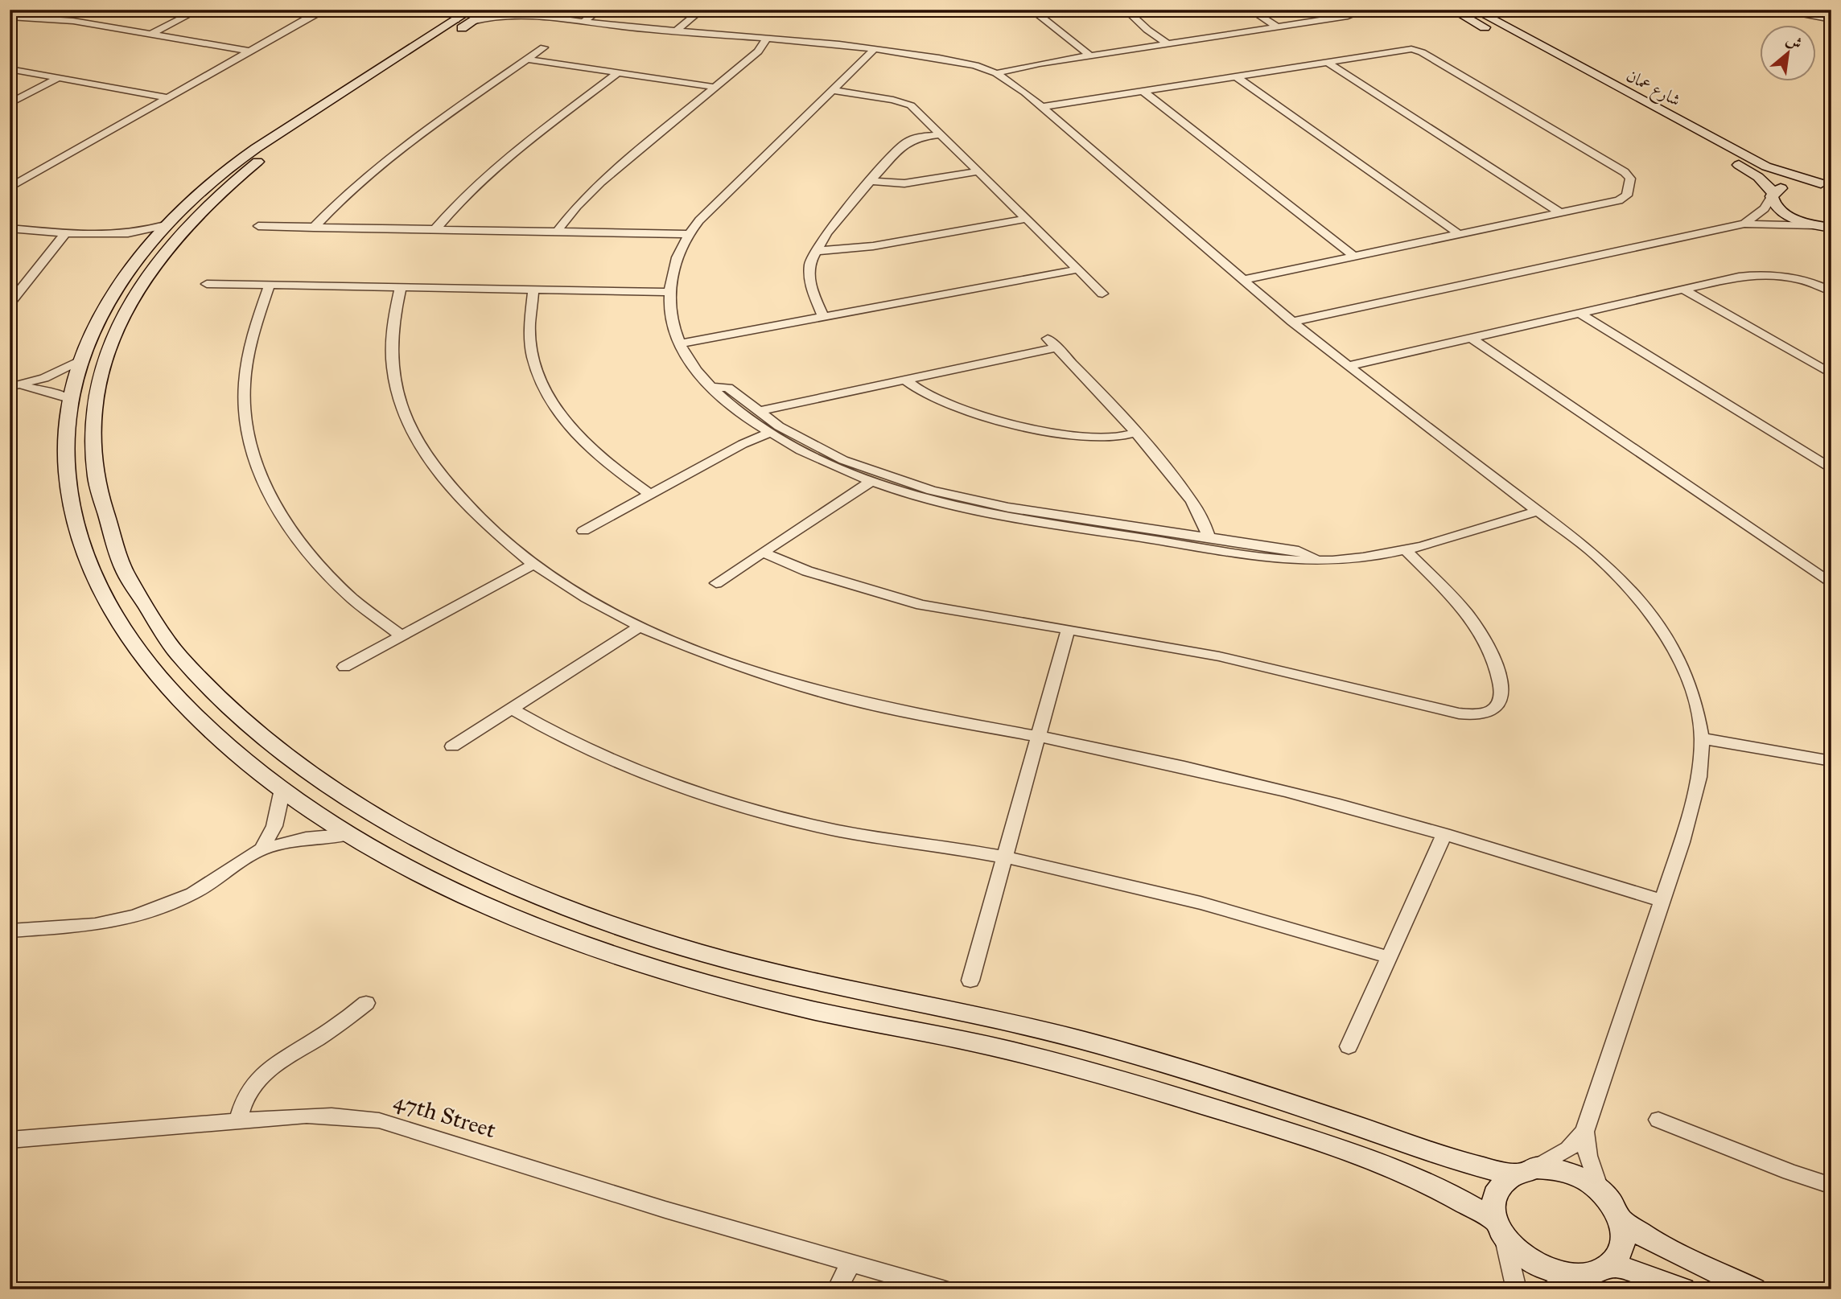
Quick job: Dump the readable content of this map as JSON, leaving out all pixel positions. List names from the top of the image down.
{
  "streets": {
    "street": ["شارع عمان", "47th Street"]
  },
  "north": "top right"
}
